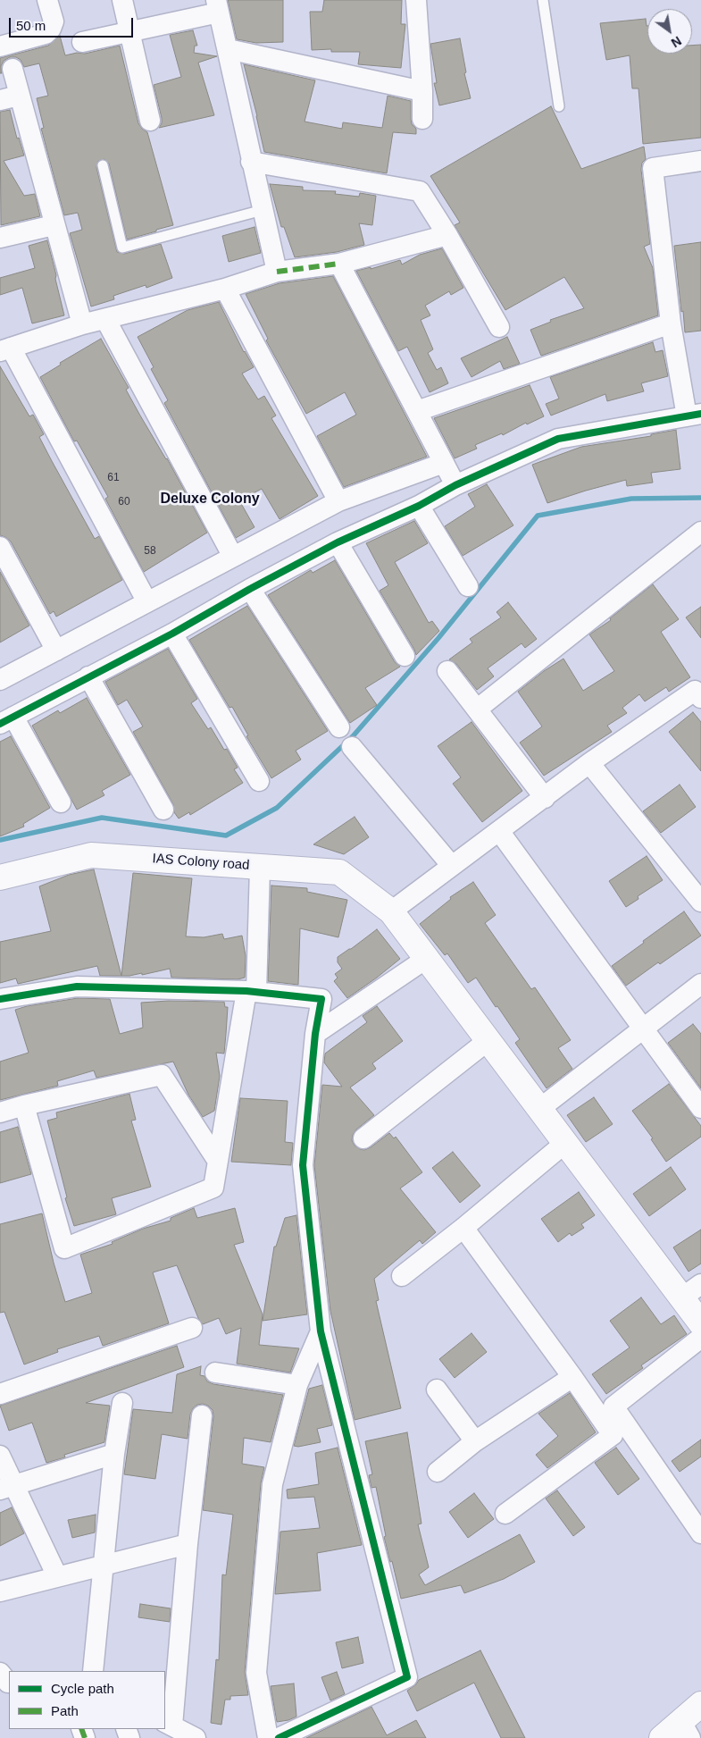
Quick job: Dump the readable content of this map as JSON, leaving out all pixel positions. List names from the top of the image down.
{
  "streets": {
    "street": ["IAS Colony road"]
  },
  "districts": ["Deluxe Colony"],
  "house_numbers": ["61", "60", "58"],
  "legend": ["Cycle path", "Path"],
  "scale_bar": "50 m",
  "north": "bottom right"
}
